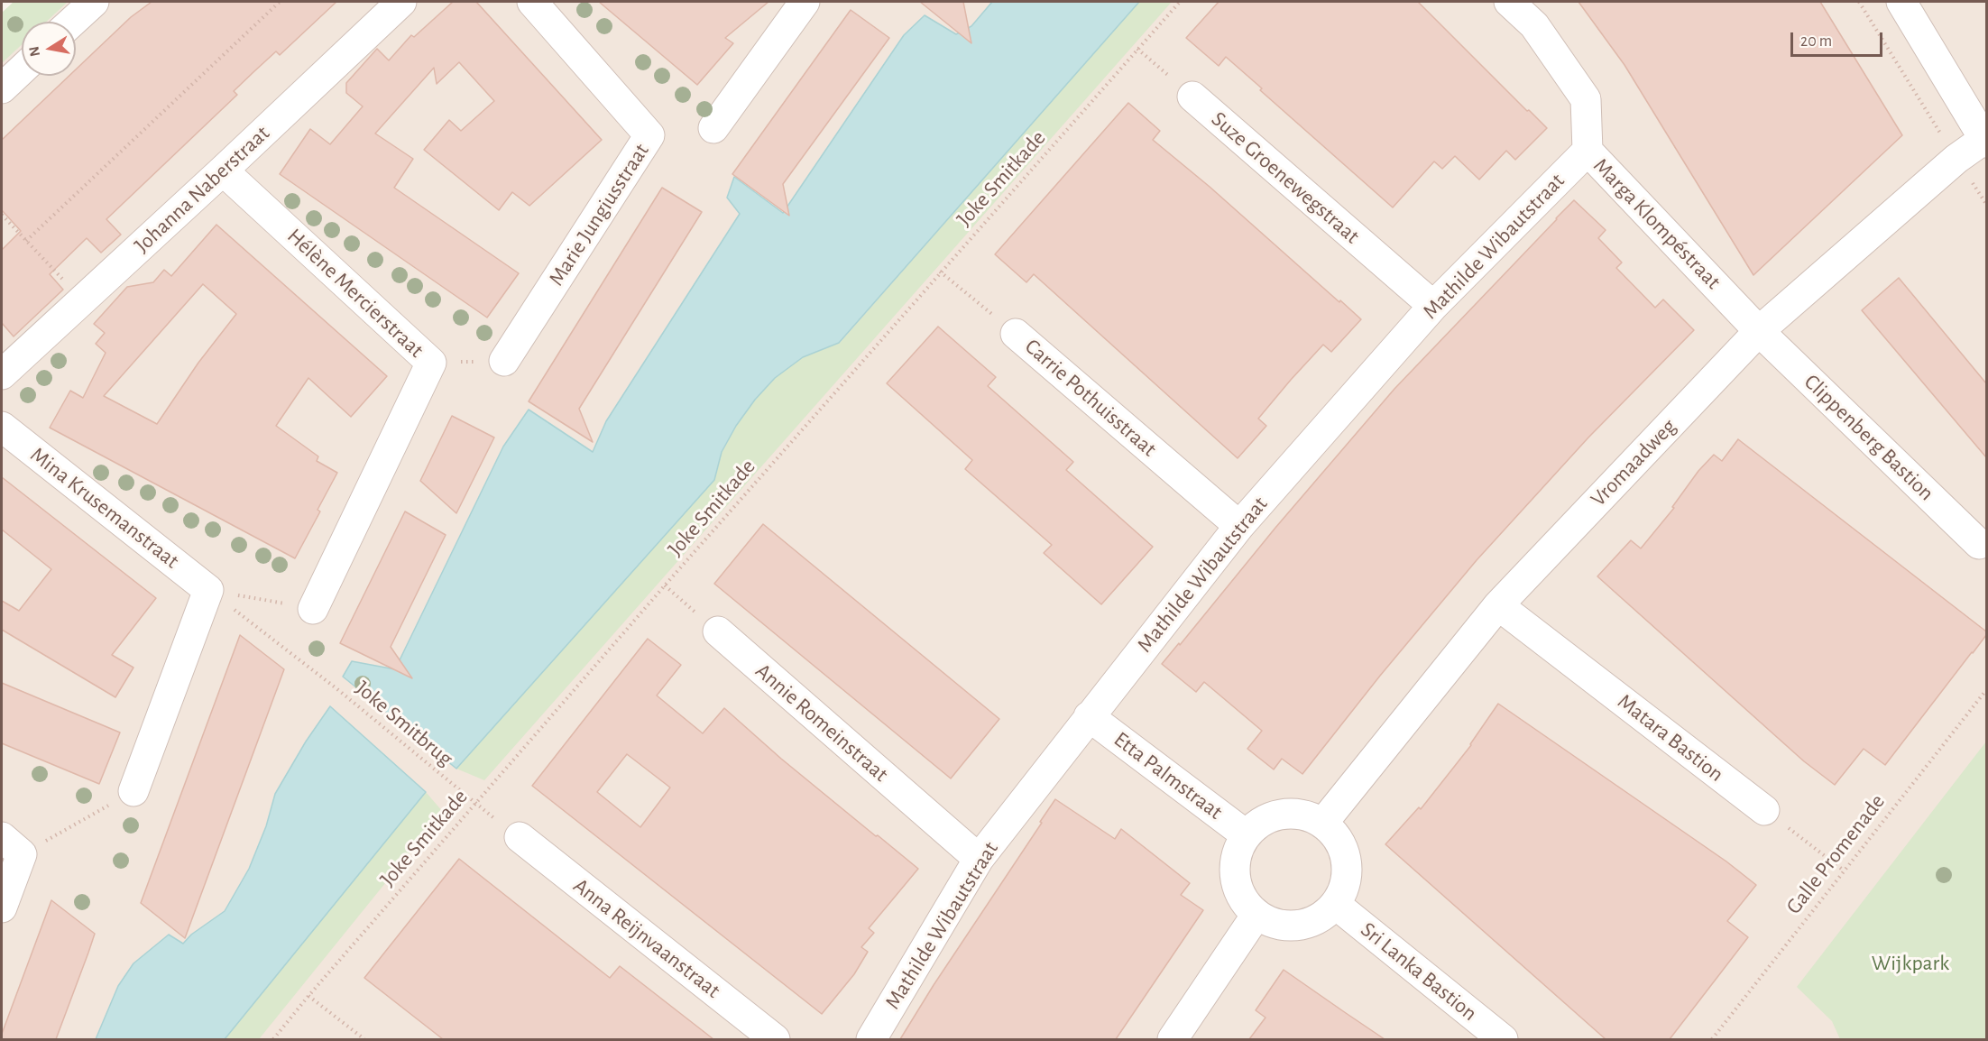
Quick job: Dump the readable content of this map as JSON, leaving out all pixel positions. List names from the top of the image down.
{
  "streets": {
    "street": [
      "Suze Groenewegstraat",
      "Johanna Naberstraat",
      "Marie Jungiusstraat",
      "Marga Klompéstraat",
      "Mathilde Wibautstraat",
      "Hélène Mercierstraat",
      "Carrie Pothuisstraat",
      "Clippenberg Bastion",
      "Vromaadweg",
      "Mina Krusemanstraat",
      "Annie Romeinstraat",
      "Matara Bastion",
      "Etta Palmstraat",
      "Anna Reijnvaanstraat",
      "Sri Lanka Bastion"
    ],
    "path": ["Joke Smitkade", "Joke Smitbrug", "Galle Promenade"]
  },
  "crossings": [
    ["Suze Groenewegstraat", "Joke Smitkade"],
    ["Suze Groenewegstraat", "Mathilde Wibautstraat"],
    ["Joke Smitkade", "Carrie Pothuisstraat"],
    ["Joke Smitkade", "Joke Smitbrug"],
    ["Johanna Naberstraat", "Hélène Mercierstraat"],
    ["Marga Klompéstraat", "Mathilde Wibautstraat"],
    ["Marga Klompéstraat", "Clippenberg Bastion"],
    ["Marga Klompéstraat", "Vromaadweg"],
    ["Mathilde Wibautstraat", "Carrie Pothuisstraat"],
    ["Mathilde Wibautstraat", "Annie Romeinstraat"],
    ["Mathilde Wibautstraat", "Etta Palmstraat"],
    ["Clippenberg Bastion", "Vromaadweg"],
    ["Vromaadweg", "Matara Bastion"],
    ["Vromaadweg", "Etta Palmstraat"],
    ["Vromaadweg", "Sri Lanka Bastion"],
    ["Mina Krusemanstraat", "Joke Smitbrug"],
    ["Etta Palmstraat", "Sri Lanka Bastion"]
  ],
  "parks": ["Wijkpark"],
  "scale_bar": "20 m",
  "north": "left"
}
